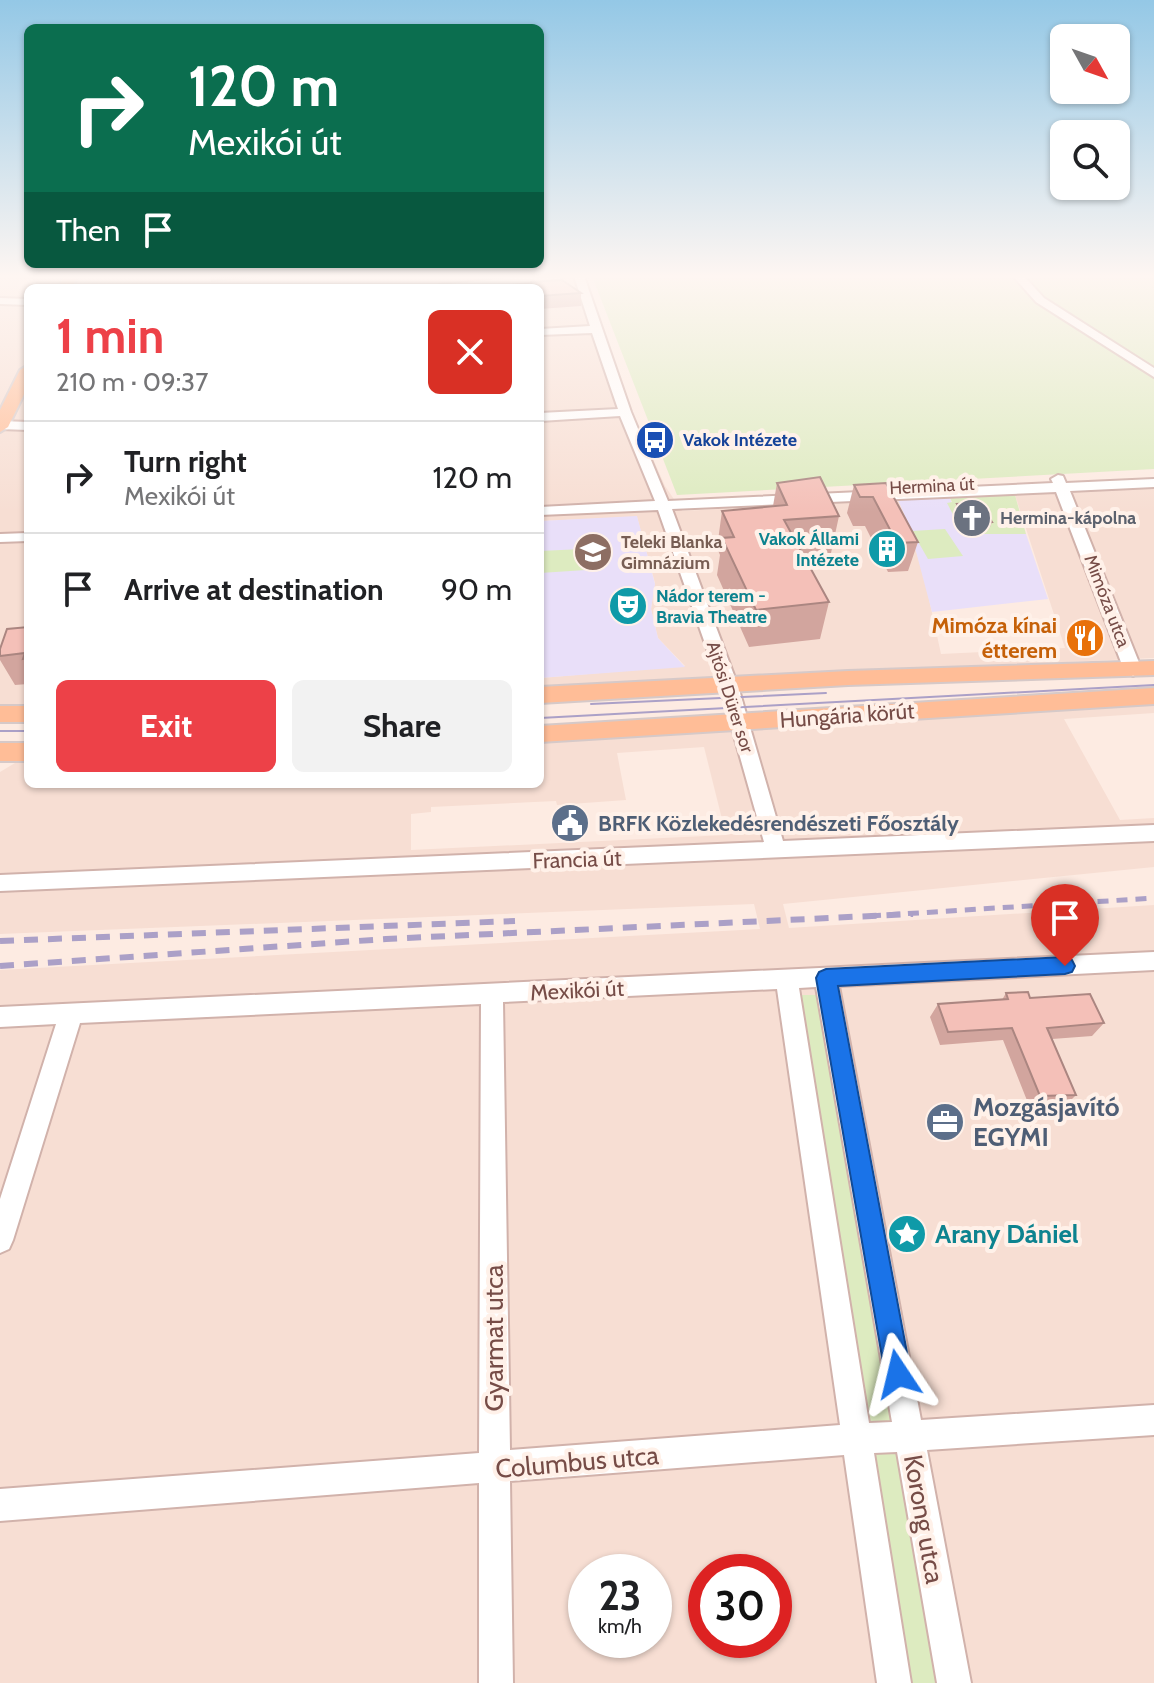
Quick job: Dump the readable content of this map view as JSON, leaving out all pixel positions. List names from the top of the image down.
{
  "streets": {
    "main road": ["Hungária körút"],
    "street": [
      "Hermina út",
      "Mimóza utca",
      "Ajtósi Dürer sor",
      "Francia út",
      "Mexikói út",
      "Gyarmat utca",
      "Columbus utca",
      "Korong utca"
    ]
  },
  "crossings": [
    ["Hermina út", "Mimóza utca"],
    ["Hermina út", "Ajtósi Dürer sor"],
    ["Mimóza utca", "Hungária körút"],
    ["Ajtósi Dürer sor", "Hungária körút"],
    ["Ajtósi Dürer sor", "Francia út"],
    ["Mexikói út", "Gyarmat utca"],
    ["Mexikói út", "Korong utca"],
    ["Gyarmat utca", "Columbus utca"],
    ["Columbus utca", "Korong utca"]
  ],
  "places": {
    "bus stop": ["Vakok Intézete"],
    "church": ["Hermina-kápolna"],
    "building": ["Vakok Állami Intézete"],
    "school or university": ["Teleki Blanka Gimnázium"],
    "theatre": ["Nádor terem - Bravia Theatre"],
    "restaurant": ["Mimóza kínai étterem"],
    "public building": ["BRFK Közlekedésrendészeti Főosztály"],
    "office": ["Mozgásjavító EGYMI"],
    "place": ["Arany Dániel"]
  },
  "north": "bottom right",
  "page": {
    "turn": ["120 m", "Mexikói út"],
    "then": "Then",
    "heading": ["1 min", "210 m · 09:37"],
    "list": [
      {
        "name": "Turn right",
        "note": "Mexikói út",
        "value": "120 m"
      },
      {
        "name": "Arrive at destination",
        "value": "90 m"
      }
    ],
    "buttons": ["Exit", "Share"],
    "speed": "23 km/h",
    "limit": "30"
  }
}
